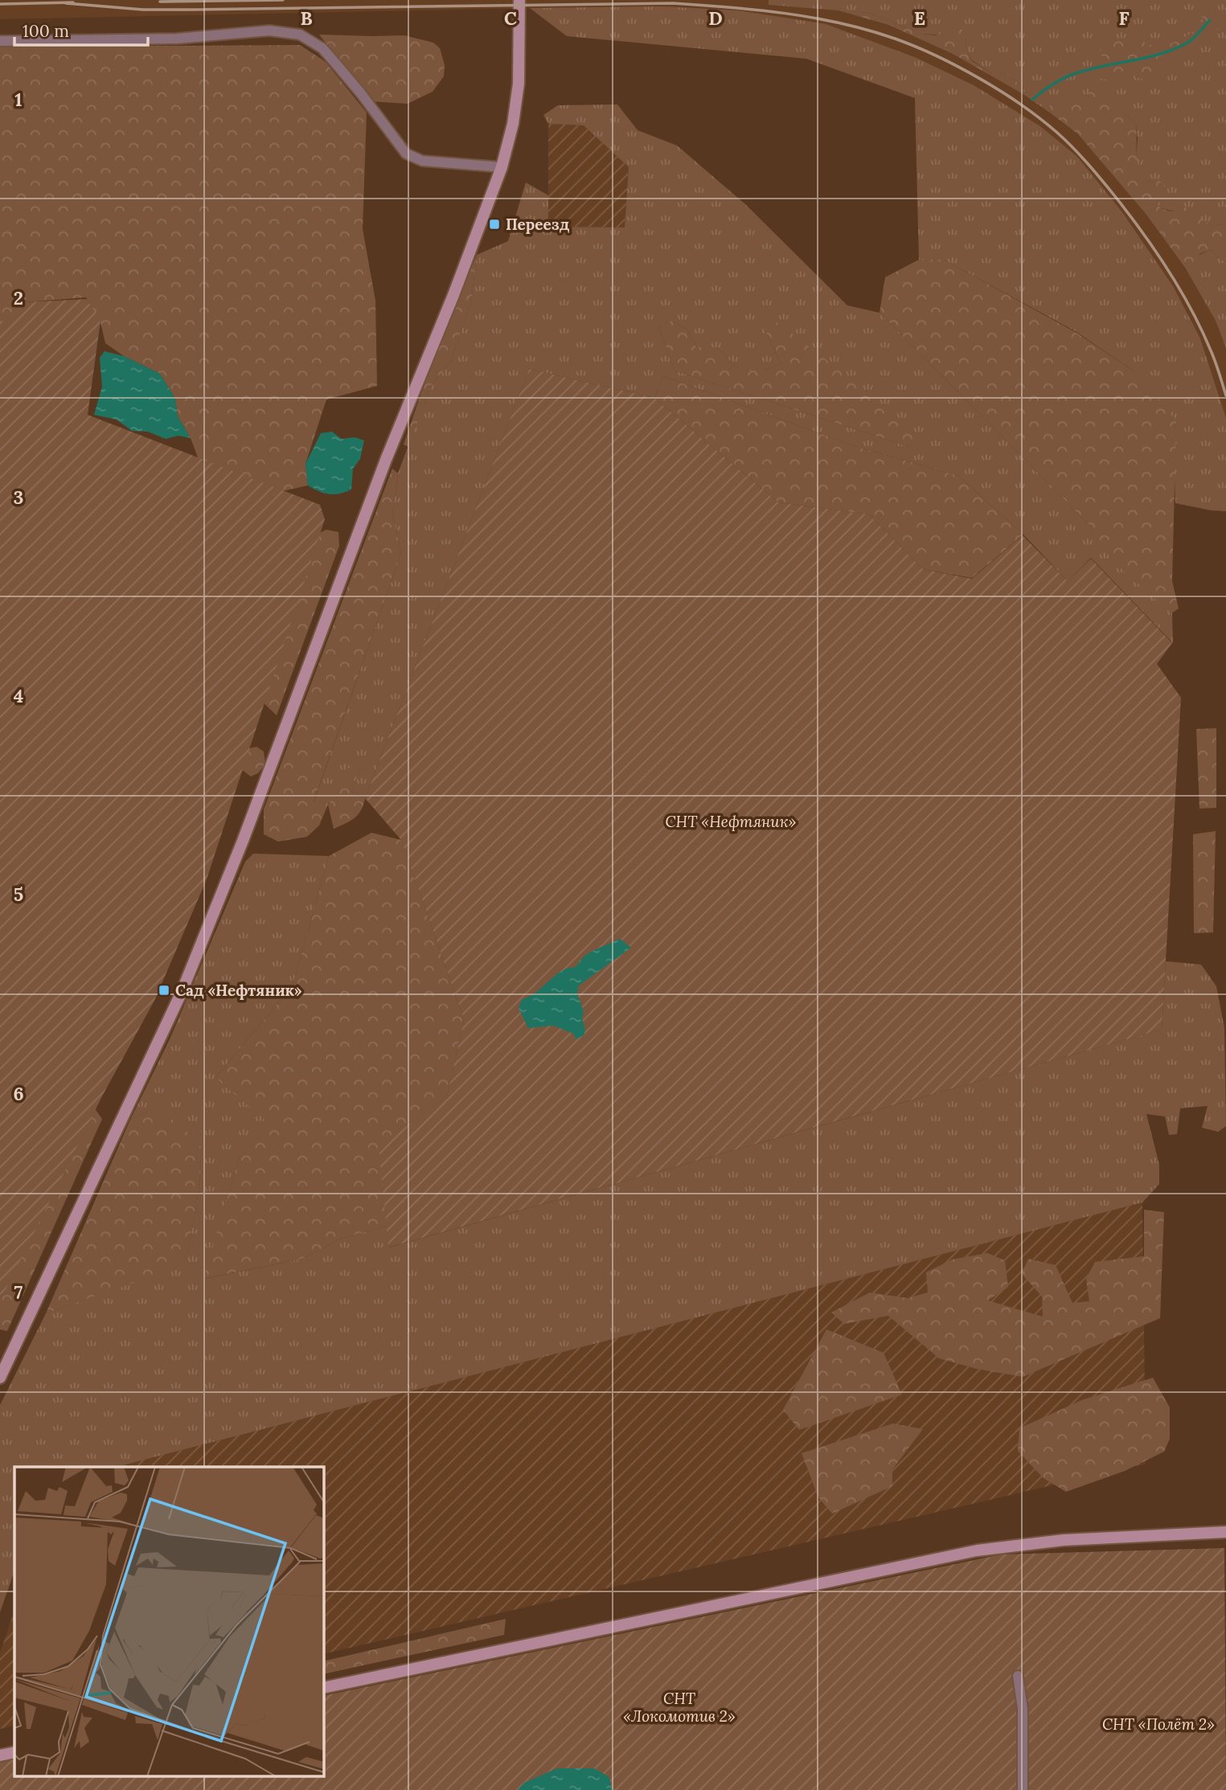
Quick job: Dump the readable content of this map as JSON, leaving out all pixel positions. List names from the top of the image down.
{
  "parks": ["СНТ «Нефтяник»", "СНТ «Локомотив 2»", "СНТ «Полёт 2»"],
  "places": {
    "transit": ["Переезд", "Сад «Нефтяник»"]
  },
  "scale_bar": "100 m",
  "grid": {
    "columns": [
      "B",
      "C",
      "D",
      "E",
      "F"
    ],
    "rows": [
      "1",
      "2",
      "3",
      "4",
      "5",
      "6",
      "7"
    ]
  }
}
